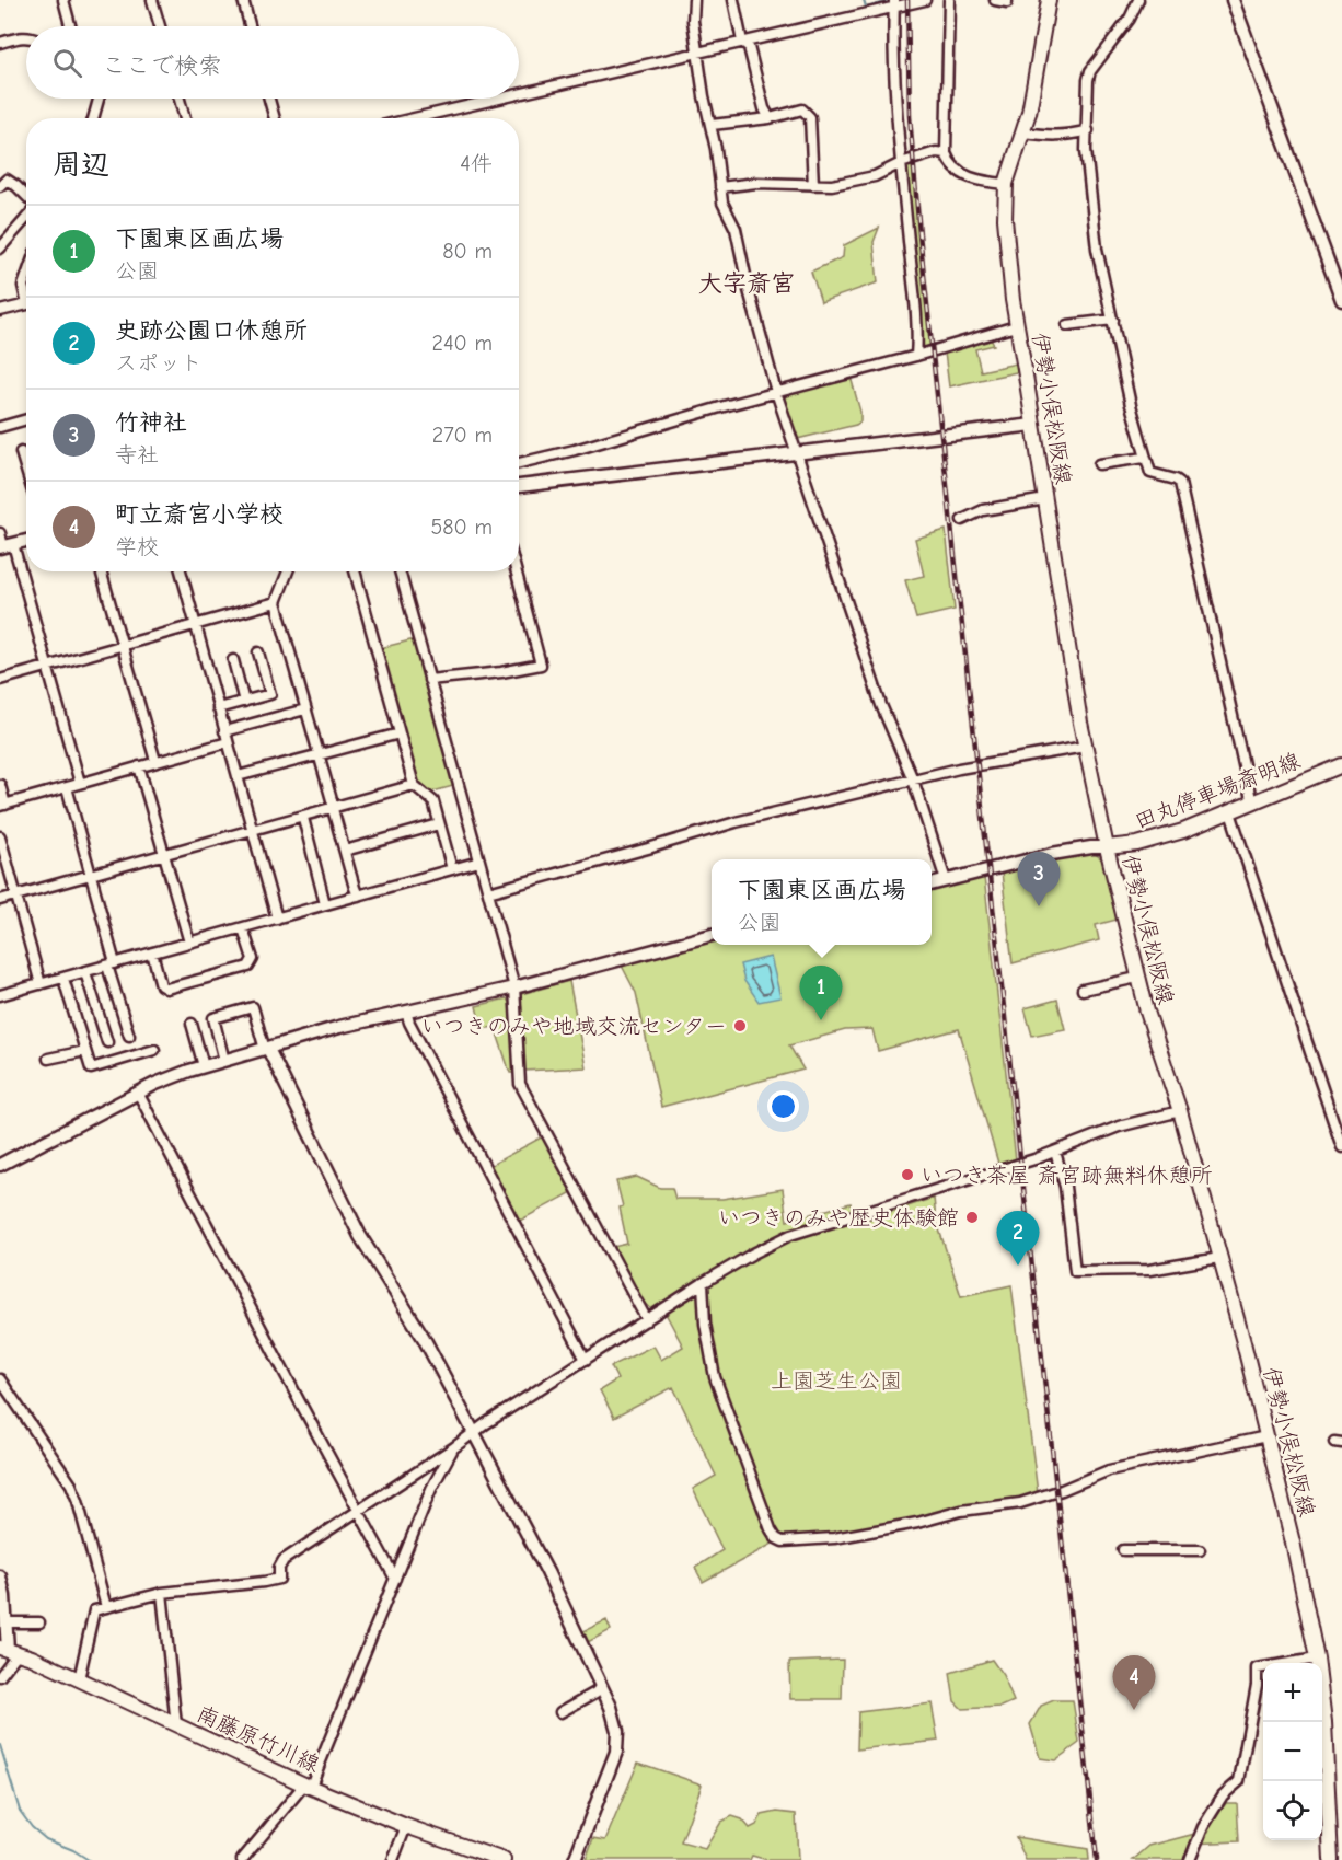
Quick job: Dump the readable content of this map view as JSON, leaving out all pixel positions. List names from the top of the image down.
{
  "streets": {
    "main road": ["伊勢小俣松阪線", "田丸停車場斎明線", "南藤原竹川線"]
  },
  "crossings": [
    ["伊勢小俣松阪線", "田丸停車場斎明線"]
  ],
  "districts": ["大字斎宮"],
  "parks": ["上園芝生公園"],
  "places": ["いつきのみや地域交流センター", "いつき茶屋 斎宮跡無料休憩所", "いつきのみや歴史体験館"],
  "page": {
    "search": "ここで検索",
    "heading": ["周辺", "4件"],
    "list": [
      {
        "mark": "1",
        "name": "下園東区画広場",
        "note": "公園",
        "value": "80 m"
      },
      {
        "mark": "2",
        "name": "史跡公園口休憩所",
        "note": "スポット",
        "value": "240 m"
      },
      {
        "mark": "3",
        "name": "竹神社",
        "note": "寺社",
        "value": "270 m"
      },
      {
        "mark": "4",
        "name": "町立斎宮小学校",
        "note": "学校",
        "value": "580 m"
      }
    ],
    "pins": [
      "3",
      "1",
      "2",
      "4"
    ],
    "popup": ["下園東区画広場", "公園"],
    "map_buttons": ["+", "−"]
  }
}
